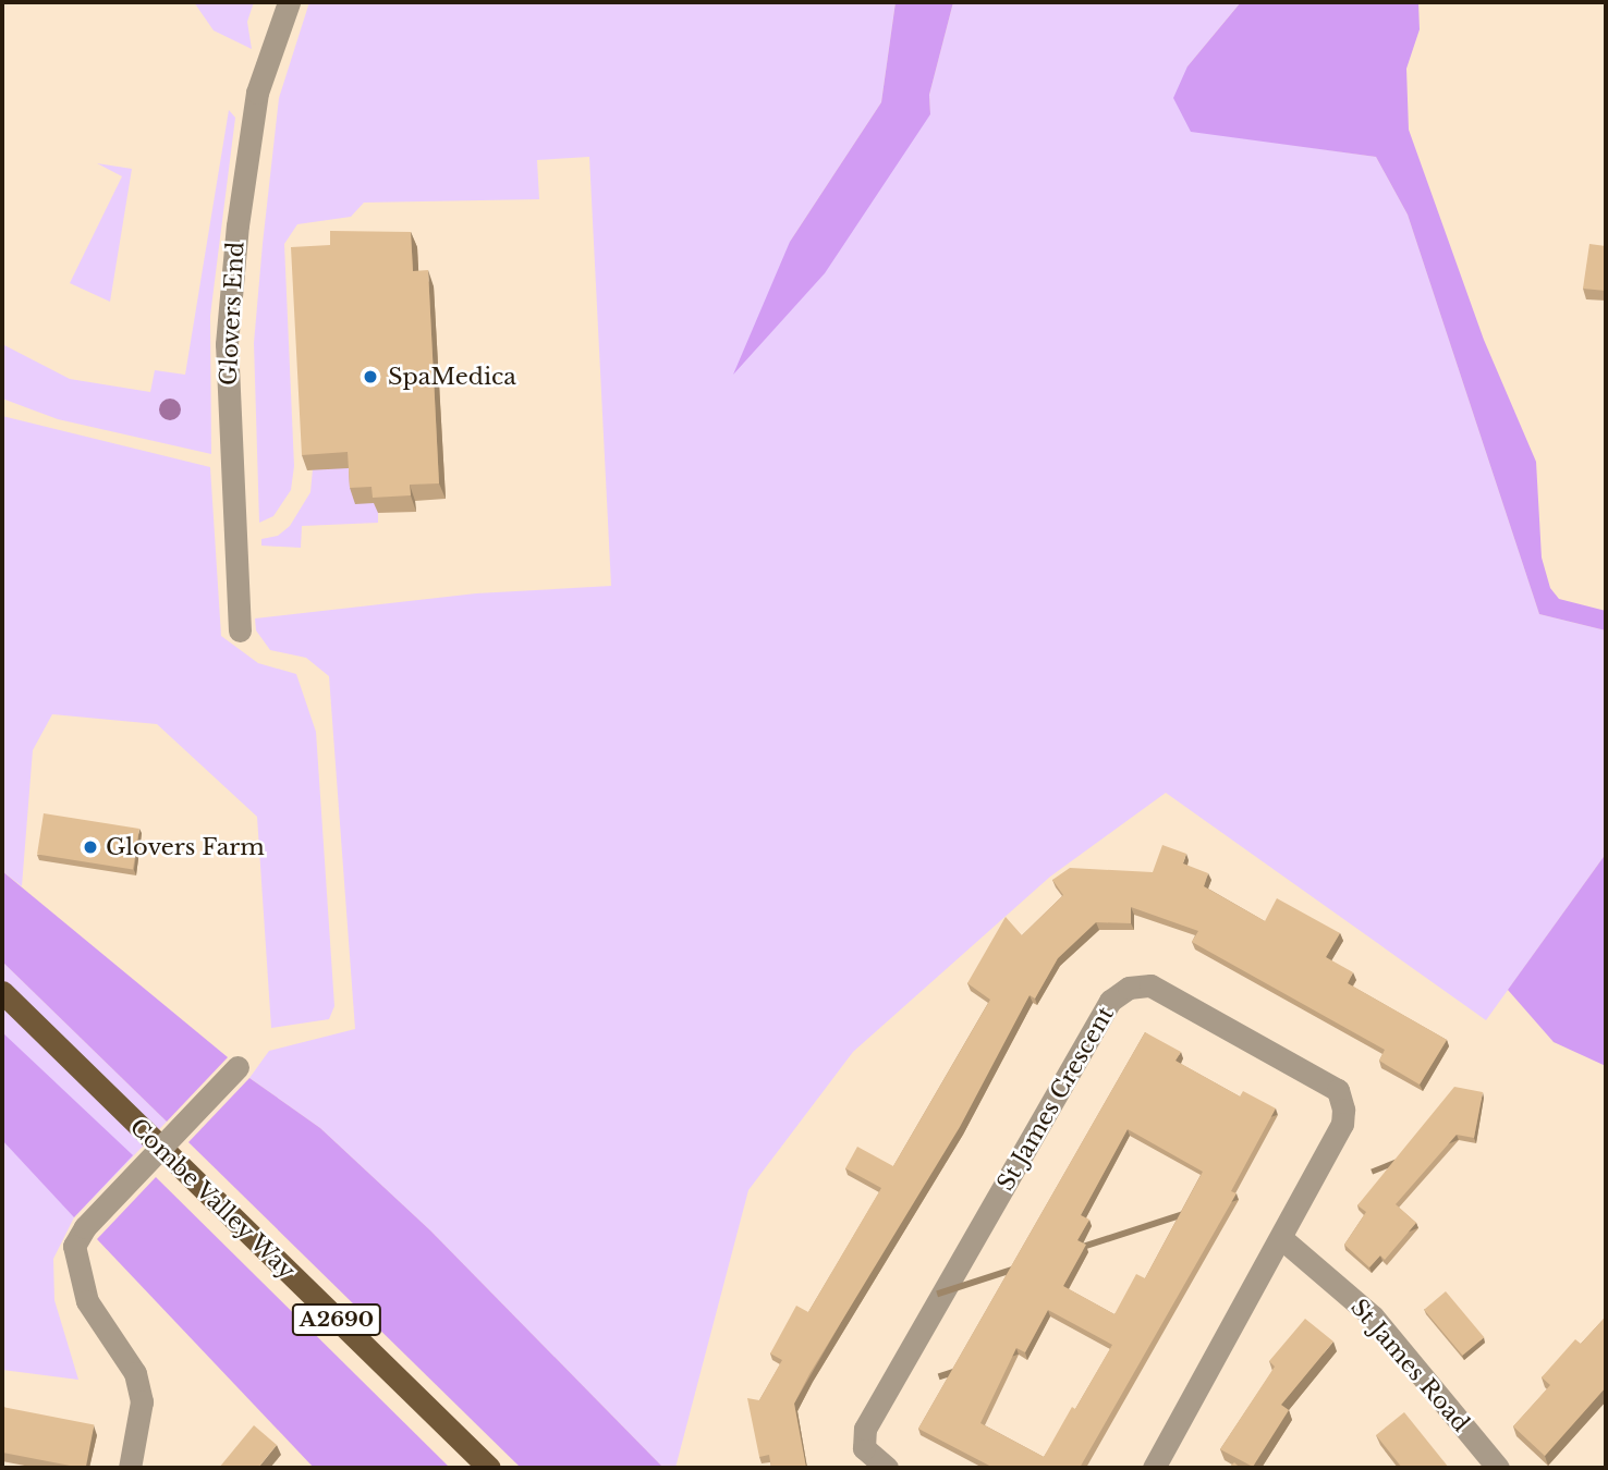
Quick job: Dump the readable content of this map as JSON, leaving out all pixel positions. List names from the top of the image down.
{
  "streets": {
    "main road": ["Combe Valley Way", "A2690"],
    "street": ["Glovers End", "St James Crescent", "St James Road"]
  },
  "crossings": [
    ["St James Crescent", "St James Road"]
  ],
  "places": ["SpaMedica", "Glovers Farm"]
}
